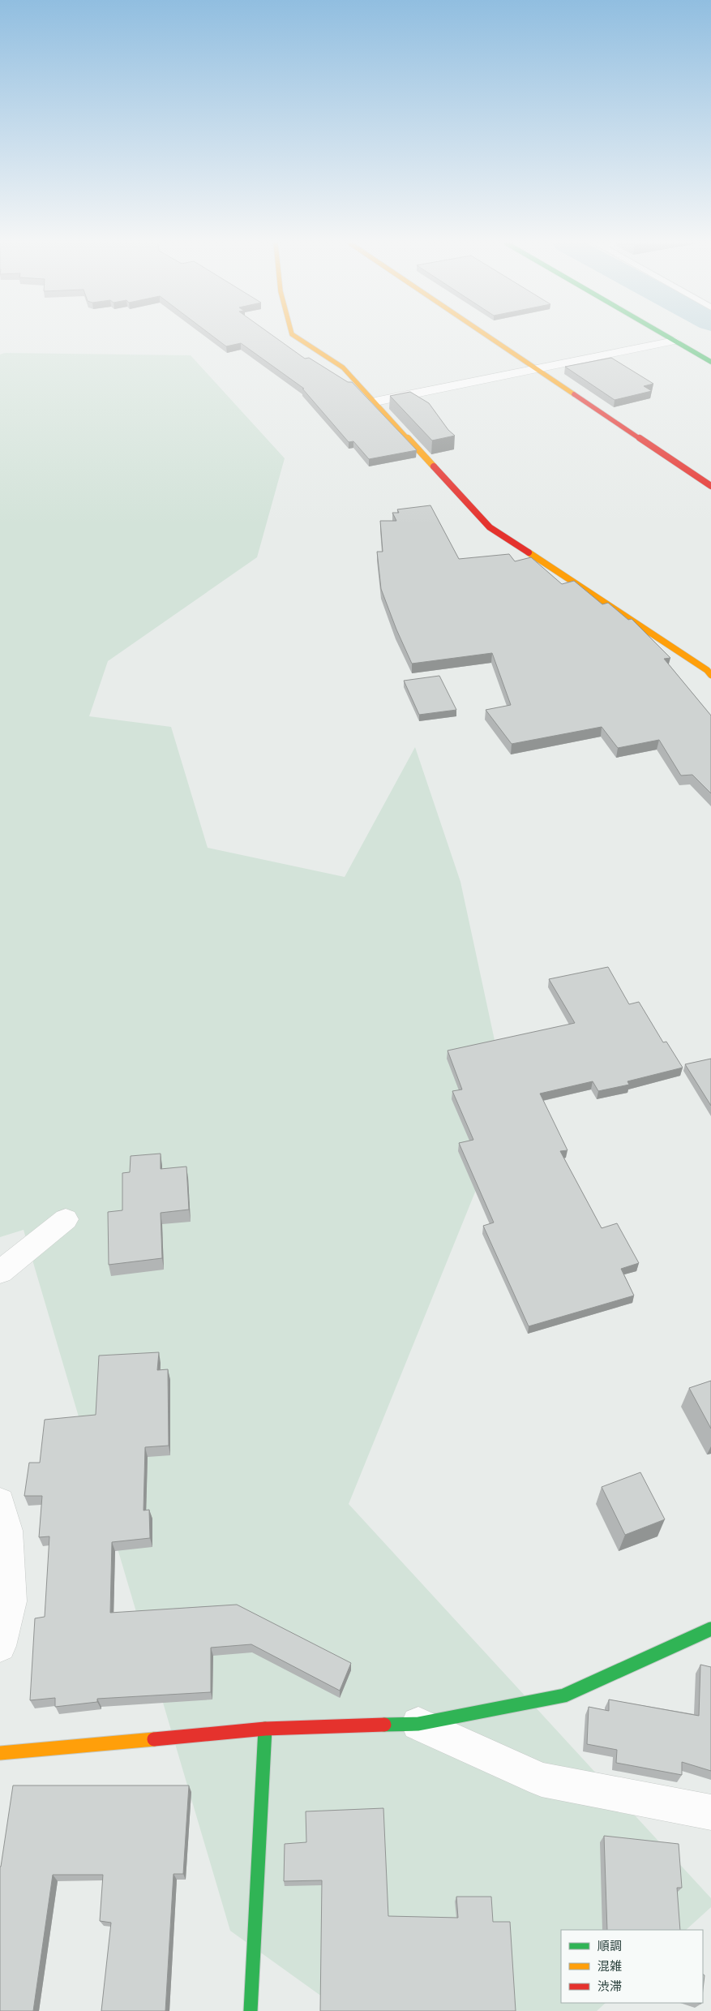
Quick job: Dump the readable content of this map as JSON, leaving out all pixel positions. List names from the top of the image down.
{
  "legend": ["順調", "混雑", "渋滞"]
}
